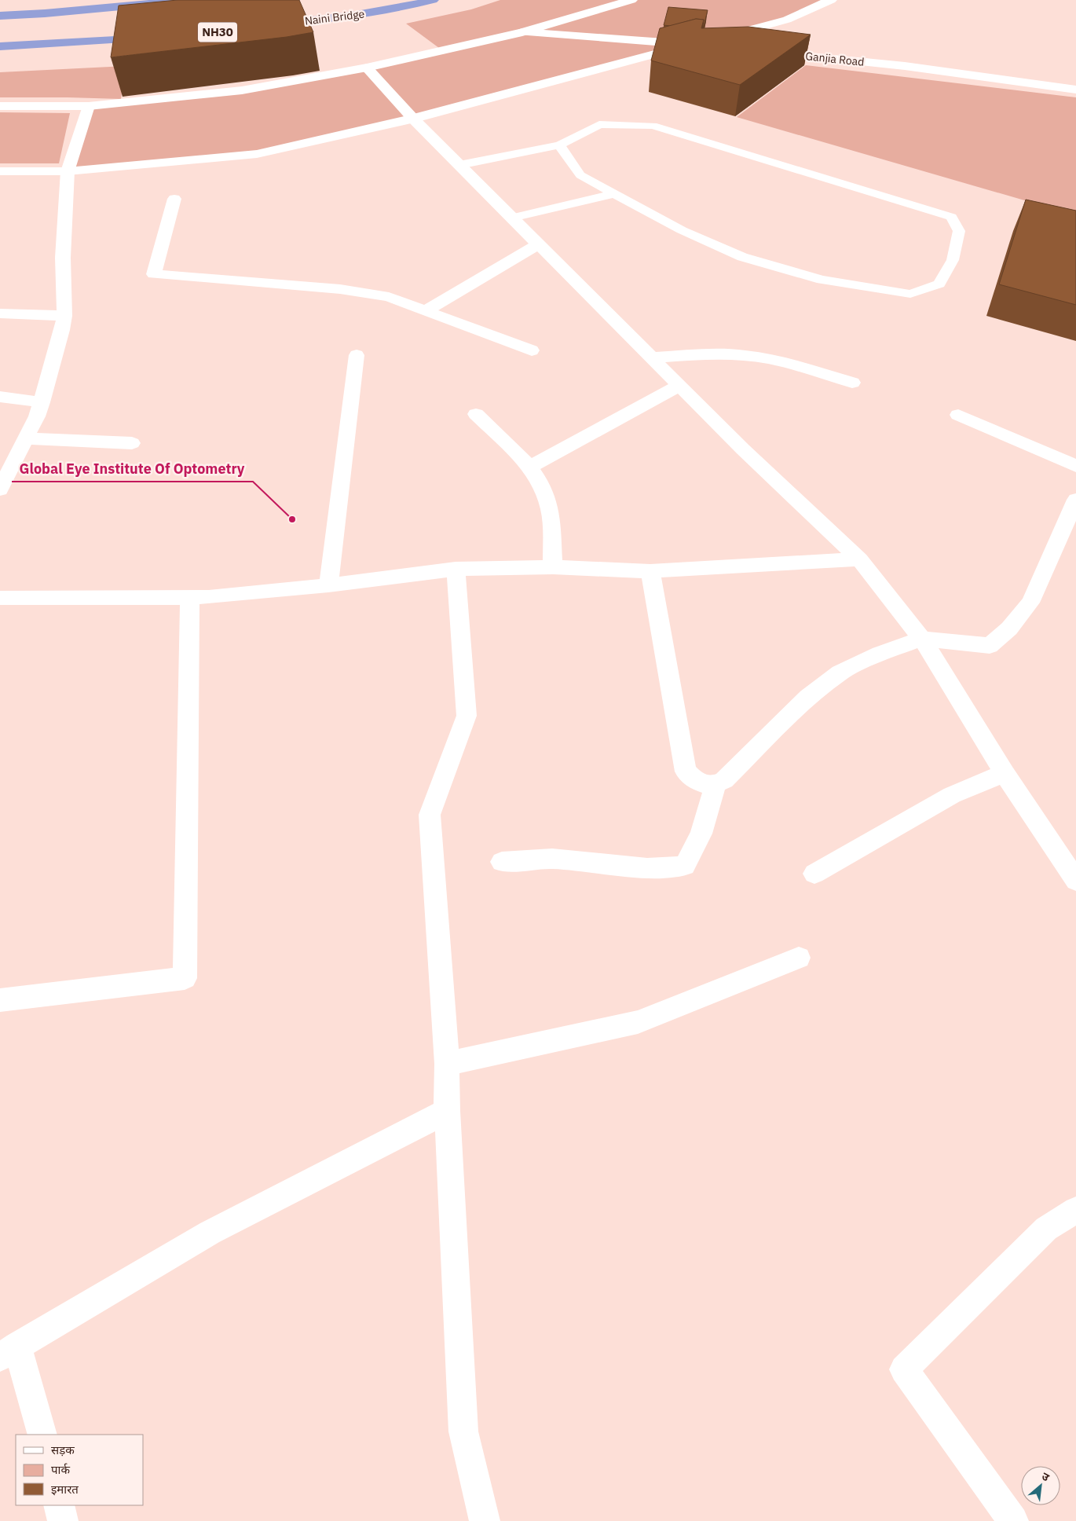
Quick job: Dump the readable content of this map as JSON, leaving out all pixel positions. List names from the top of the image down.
{
  "streets": {
    "highway": ["Naini Bridge"],
    "street": ["Ganjia Road"]
  },
  "places": ["Global Eye Institute Of Optometry"],
  "legend": ["सड़क", "पार्क", "इमारत"],
  "north": "top right"
}
